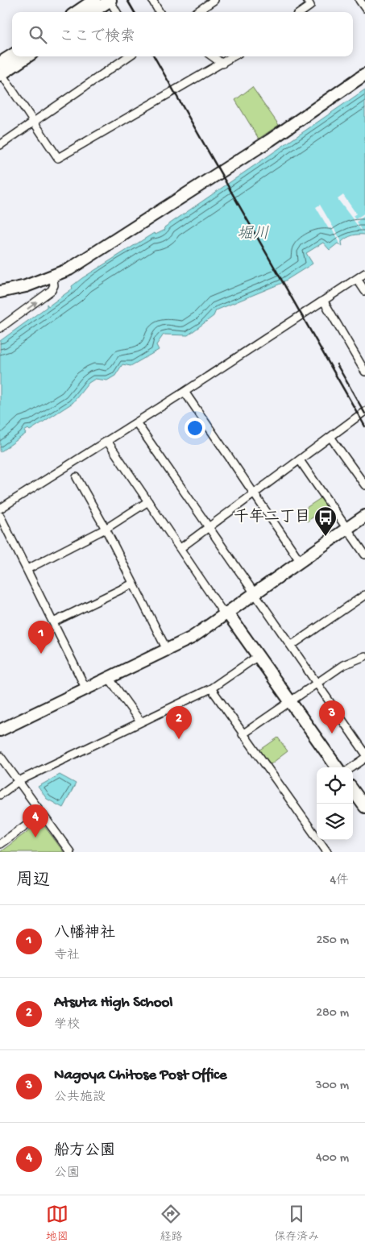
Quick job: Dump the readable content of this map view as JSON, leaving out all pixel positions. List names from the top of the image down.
{
  "water": ["堀川"],
  "places": {
    "bus stop": ["千年二丁目"]
  },
  "page": {
    "search": "ここで検索",
    "pins": [
      "1",
      "3",
      "2",
      "4"
    ],
    "heading": ["周辺", "4件"],
    "list": [
      {
        "mark": "1",
        "name": "八幡神社",
        "note": "寺社",
        "value": "250 m"
      },
      {
        "mark": "2",
        "name": "Atsuta High School",
        "note": "学校",
        "value": "280 m"
      },
      {
        "mark": "3",
        "name": "Nagoya Chitose Post Office",
        "note": "公共施設",
        "value": "300 m"
      },
      {
        "mark": "4",
        "name": "船方公園",
        "note": "公園",
        "value": "400 m"
      }
    ],
    "nav": ["地図", "経路", "保存済み"]
  }
}
